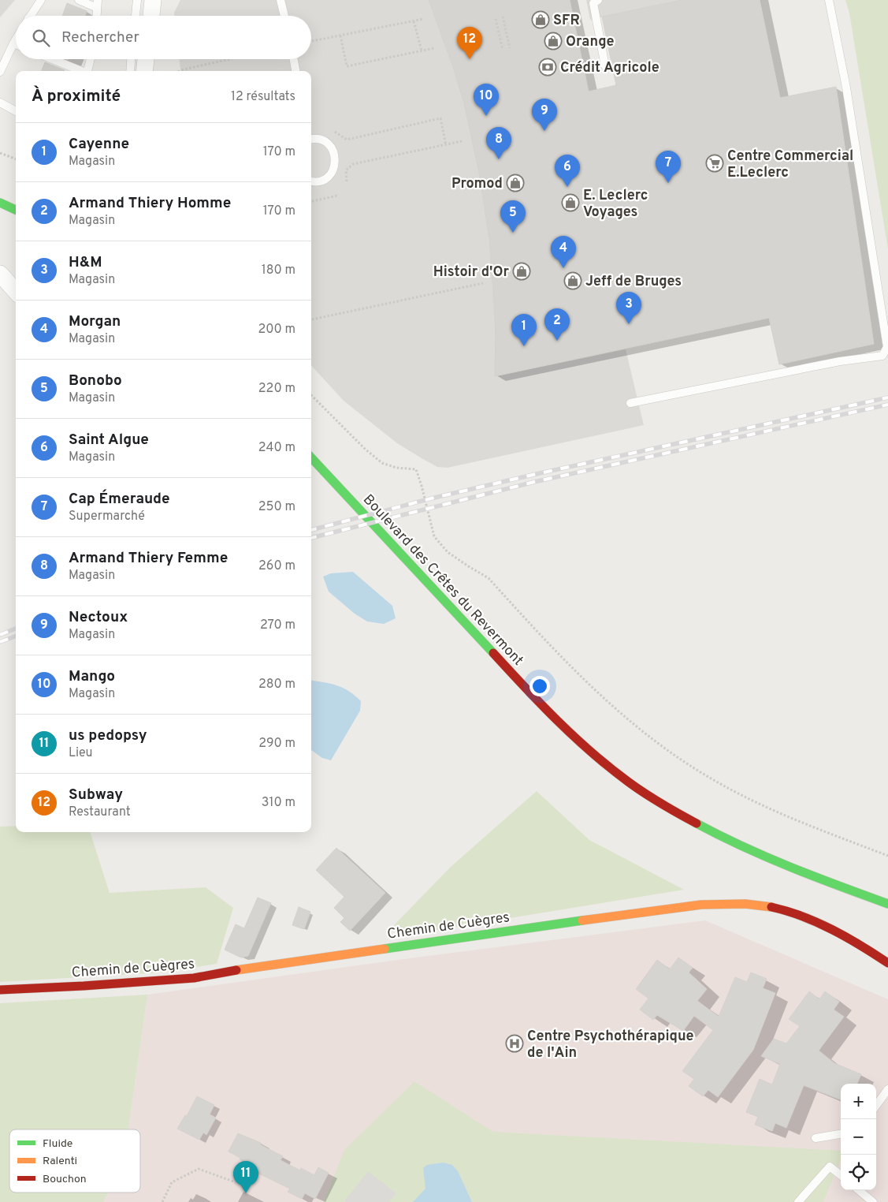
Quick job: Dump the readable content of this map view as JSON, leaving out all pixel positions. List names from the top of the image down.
{
  "streets": {
    "street": ["Boulevard des Crêtes du Revermont", "Chemin de Cuègres"]
  },
  "places": {
    "shop": [
      "SFR",
      "Orange",
      "Promod",
      "E. Leclerc Voyages",
      "Histoir d'Or",
      "Jeff de Bruges"
    ],
    "bank": ["Crédit Agricole"],
    "supermarket": ["Centre Commercial E.Leclerc"],
    "hospital": ["Centre Psychothérapique de l'Ain"]
  },
  "legend": ["Fluide", "Ralenti", "Bouchon"],
  "page": {
    "search": "Rechercher",
    "pins": [
      "12",
      "10",
      "9",
      "8",
      "7",
      "6",
      "5",
      "4",
      "3",
      "2",
      "1",
      "11"
    ],
    "heading": ["À proximité", "12 résultats"],
    "list": [
      {
        "mark": "1",
        "name": "Cayenne",
        "note": "Magasin",
        "value": "170 m"
      },
      {
        "mark": "2",
        "name": "Armand Thiery Homme",
        "note": "Magasin",
        "value": "170 m"
      },
      {
        "mark": "3",
        "name": "H&M",
        "note": "Magasin",
        "value": "180 m"
      },
      {
        "mark": "4",
        "name": "Morgan",
        "note": "Magasin",
        "value": "200 m"
      },
      {
        "mark": "5",
        "name": "Bonobo",
        "note": "Magasin",
        "value": "220 m"
      },
      {
        "mark": "6",
        "name": "Saint Algue",
        "note": "Magasin",
        "value": "240 m"
      },
      {
        "mark": "7",
        "name": "Cap Émeraude",
        "note": "Supermarché",
        "value": "250 m"
      },
      {
        "mark": "8",
        "name": "Armand Thiery Femme",
        "note": "Magasin",
        "value": "260 m"
      },
      {
        "mark": "9",
        "name": "Nectoux",
        "note": "Magasin",
        "value": "270 m"
      },
      {
        "mark": "10",
        "name": "Mango",
        "note": "Magasin",
        "value": "280 m"
      },
      {
        "mark": "11",
        "name": "us pedopsy",
        "note": "Lieu",
        "value": "290 m"
      },
      {
        "mark": "12",
        "name": "Subway",
        "note": "Restaurant",
        "value": "310 m"
      }
    ],
    "map_buttons": ["+", "−"]
  }
}
